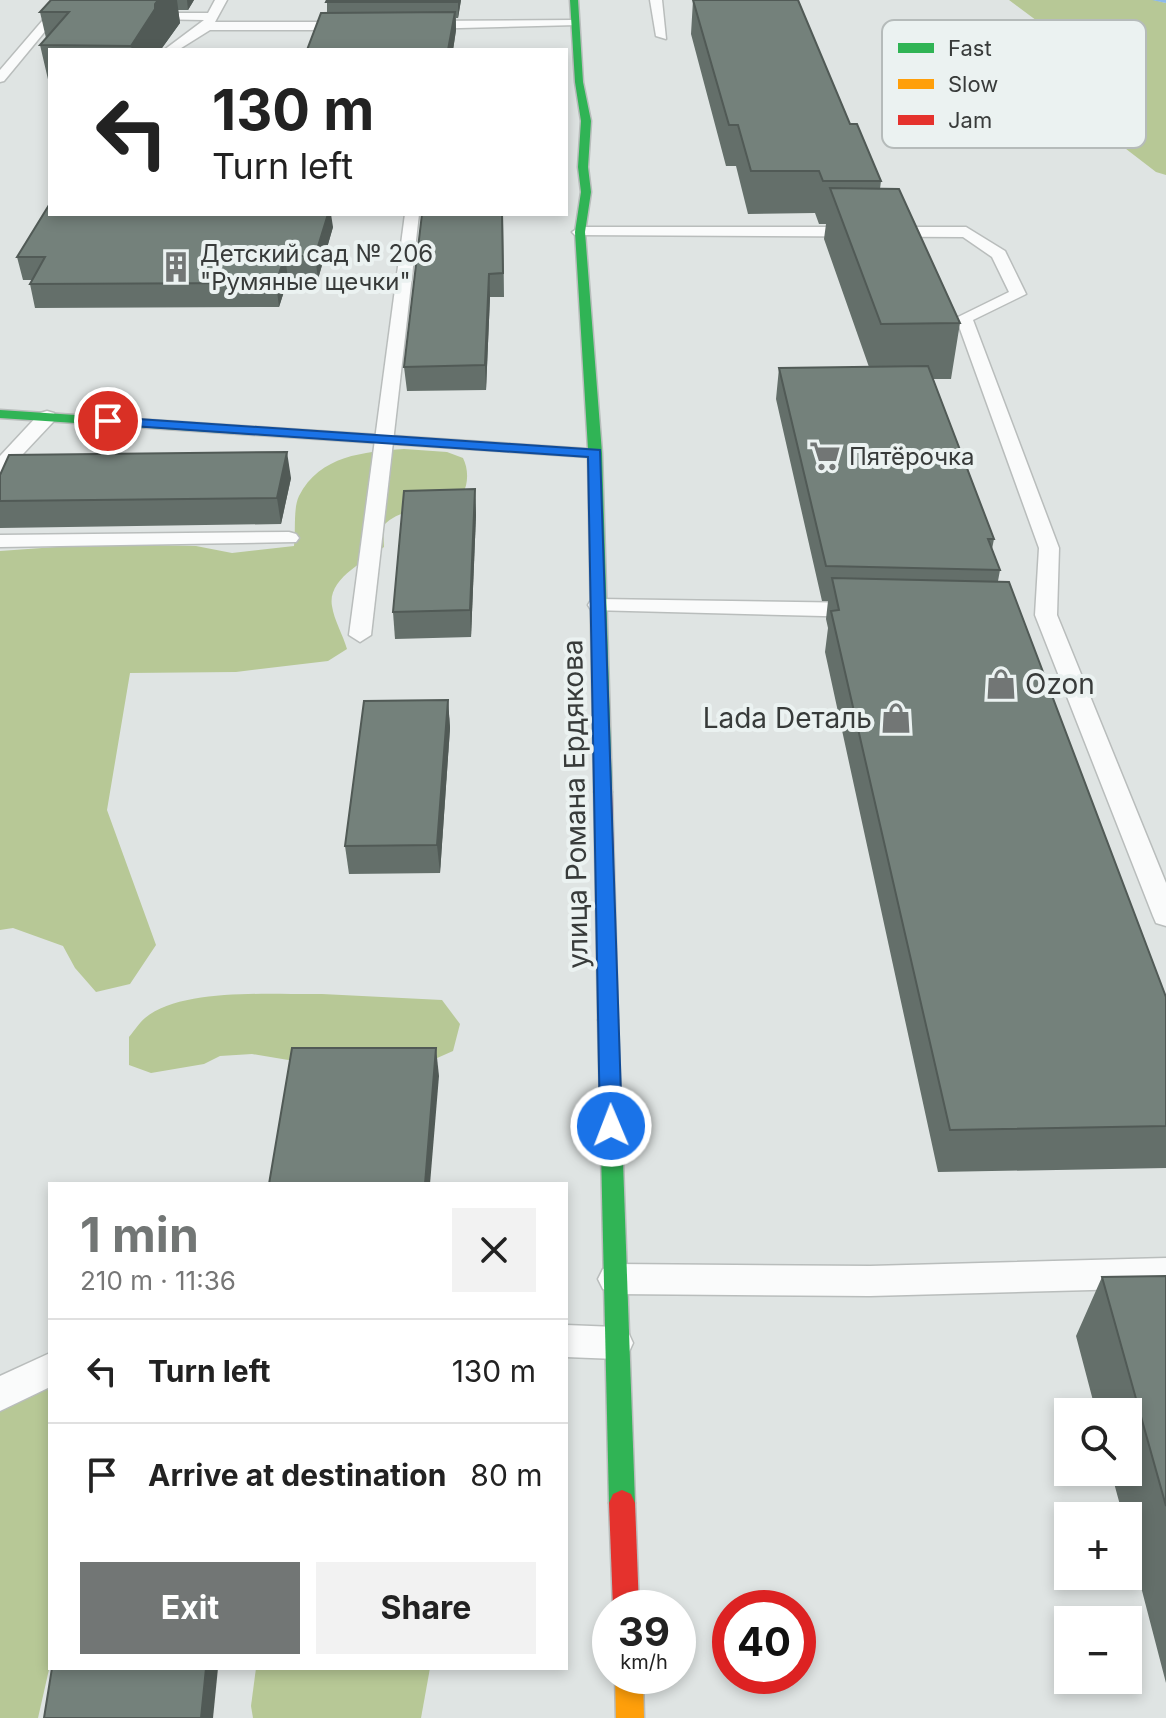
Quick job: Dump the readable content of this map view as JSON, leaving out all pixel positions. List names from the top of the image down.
{
  "streets": {
    "street": ["улица Романа Ердякова"]
  },
  "places": {
    "building": ["Детский сад № 206 \"Румяные щечки\""],
    "supermarket": ["Пятёрочка"],
    "shop": ["Ozon", "Lada Dеталь"]
  },
  "legend": ["Fast", "Slow", "Jam"],
  "page": {
    "turn": ["130 m", "Turn left"],
    "heading": ["1 min", "210 m · 11:36"],
    "list": [
      {
        "name": "Turn left",
        "value": "130 m"
      },
      {
        "name": "Arrive at destination",
        "value": "80 m"
      }
    ],
    "map_buttons": ["+", "−"],
    "buttons": ["Exit", "Share"],
    "speed": "39 km/h",
    "limit": "40"
  }
}
